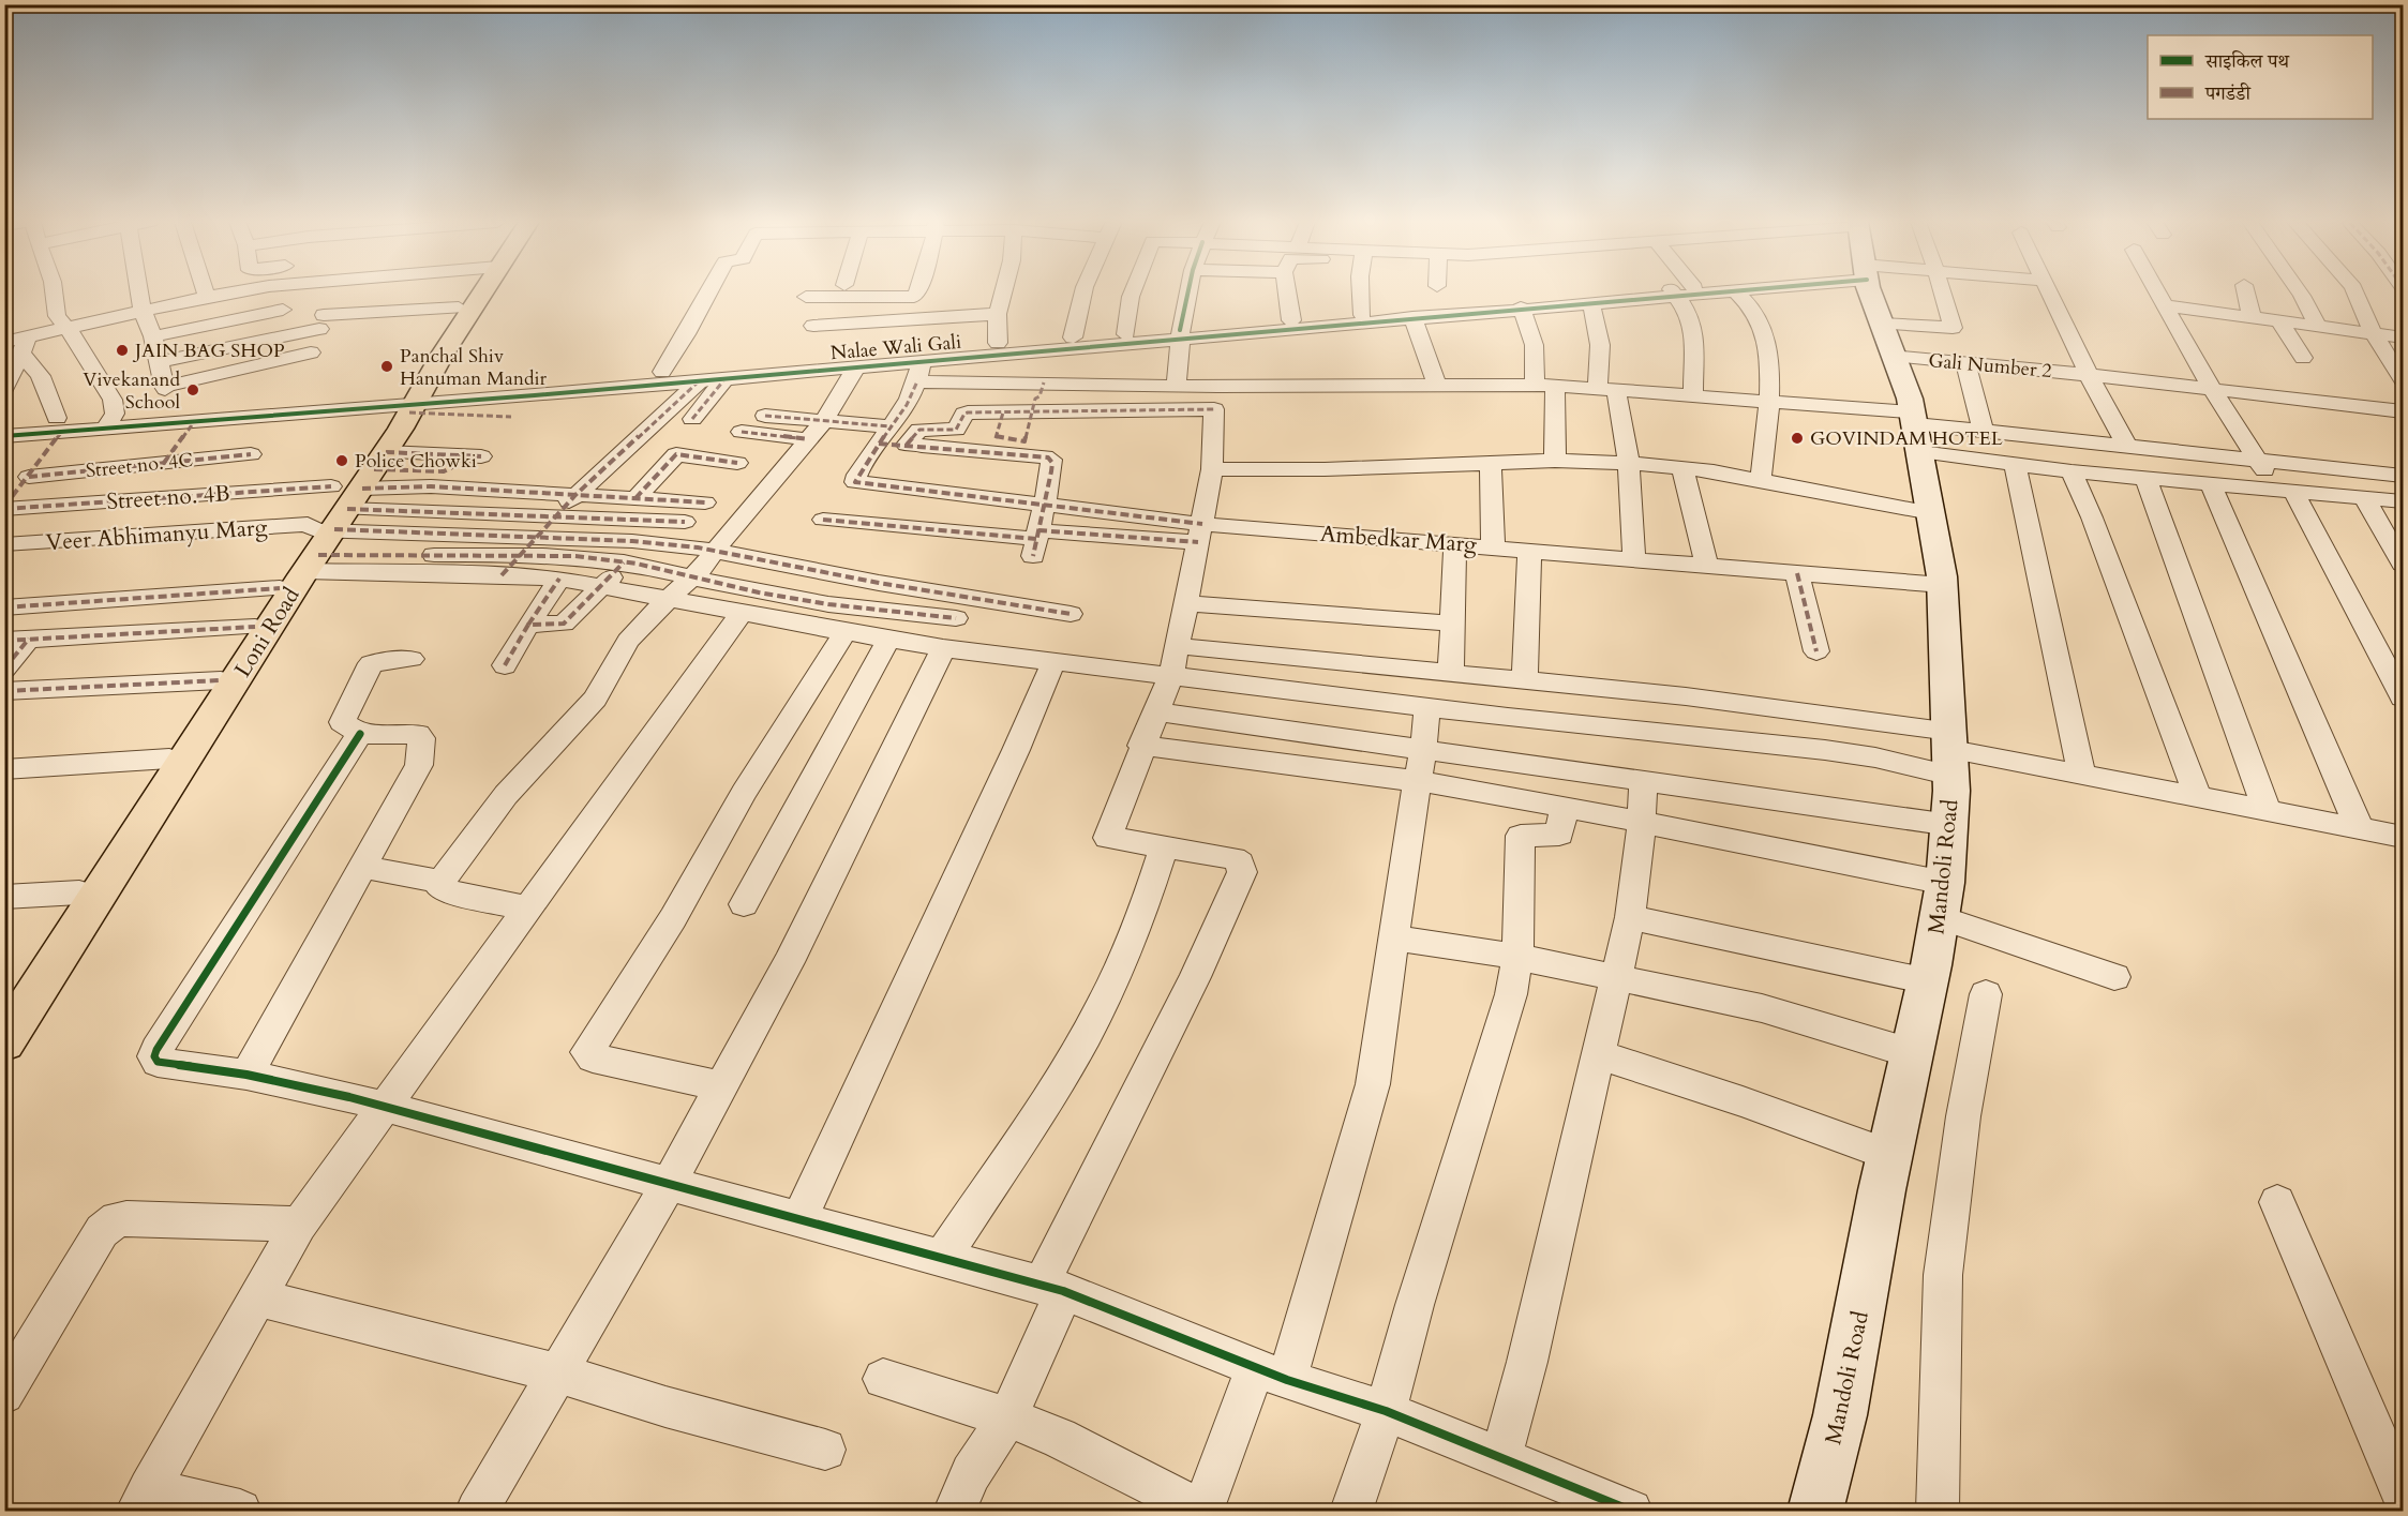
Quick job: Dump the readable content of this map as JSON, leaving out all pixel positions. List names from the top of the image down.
{
  "streets": {
    "highway": ["Loni Road"],
    "street": [
      "Nalae Wali Gali",
      "Gali Number 2",
      "Street no. 4C",
      "Street no. 4B",
      "Veer Abhimanyu Marg",
      "Ambedkar Marg",
      "Mandoli Road"
    ]
  },
  "crossings": [
    ["Nalae Wali Gali", "Loni Road"],
    ["Gali Number 2", "Mandoli Road"],
    ["Veer Abhimanyu Marg", "Loni Road"],
    ["Ambedkar Marg", "Mandoli Road"]
  ],
  "places": [
    "JAIN BAG SHOP",
    "Panchal Shiv Hanuman Mandir",
    "Vivekanand School",
    "GOVINDAM HOTEL",
    "Police Chowki"
  ],
  "legend": ["साइकिल पथ", "पगडंडी"]
}
